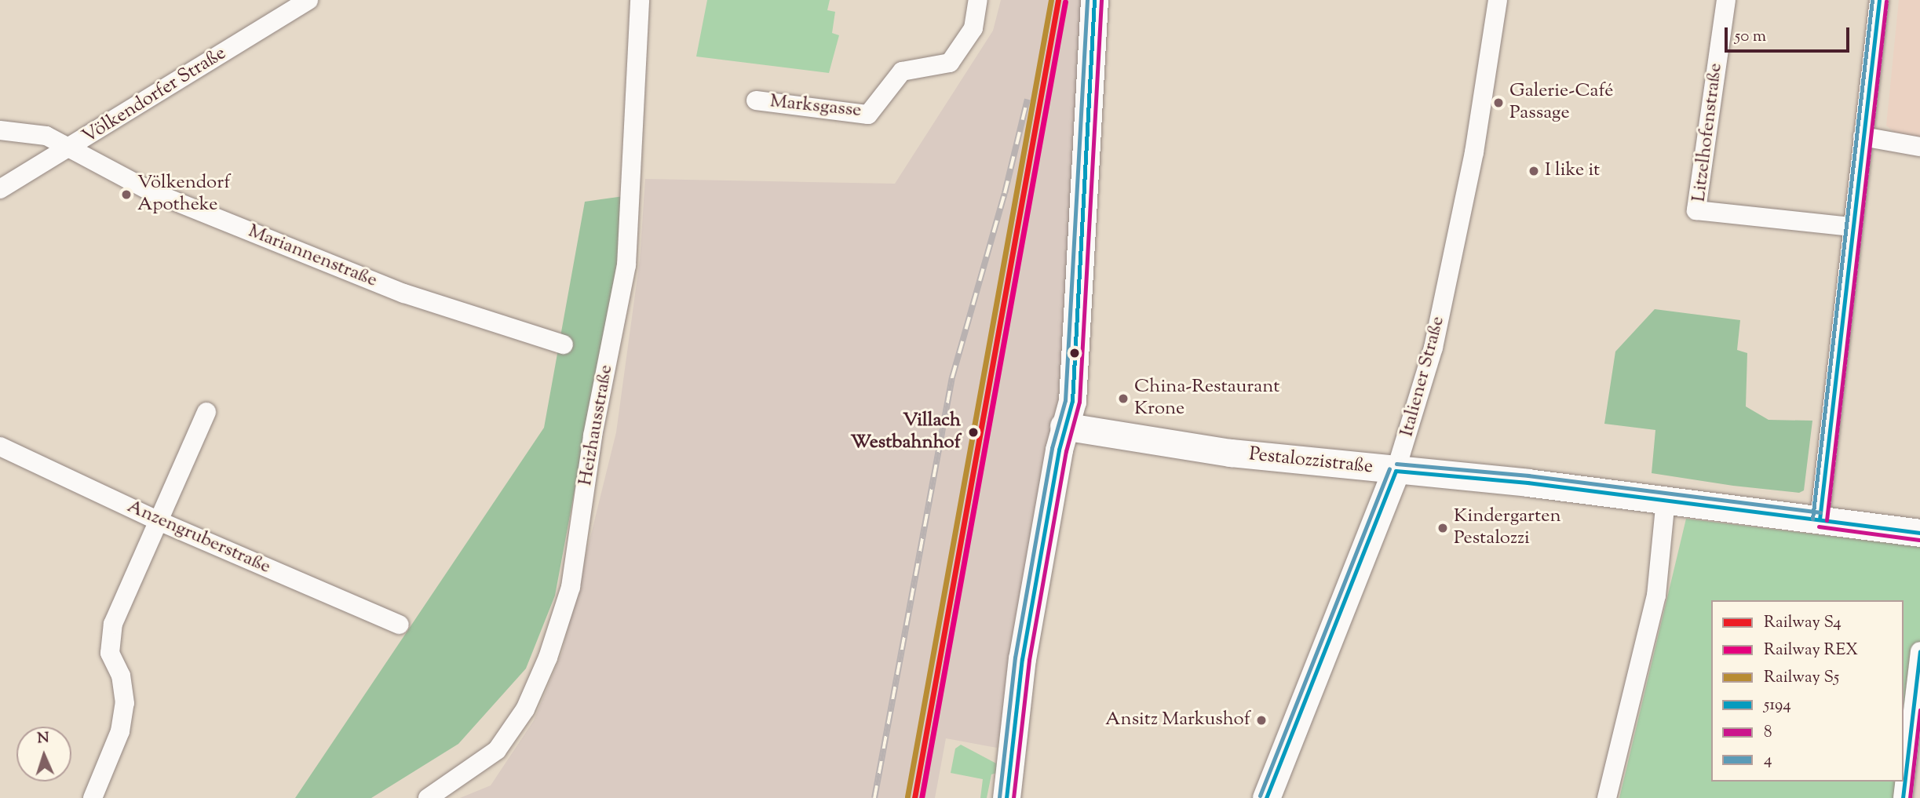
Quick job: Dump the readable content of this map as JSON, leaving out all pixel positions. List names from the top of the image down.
{
  "streets": {
    "main road": ["Italiener Straße", "Pestalozzistraße"],
    "street": [
      "Völkendorfer Straße",
      "Marksgasse",
      "Litzelhofenstraße",
      "Mariannenstraße",
      "Heizhausstraße",
      "Anzengruberstraße"
    ]
  },
  "crossings": [
    ["Völkendorfer Straße", "Mariannenstraße"],
    ["Italiener Straße", "Pestalozzistraße"]
  ],
  "places": [
    "Galerie-Café Passage",
    "I like it",
    "Völkendorf Apotheke",
    "China-Restaurant Krone",
    "Villach Westbahnhof",
    "Kindergarten Pestalozzi",
    "Ansitz Markushof"
  ],
  "lines": [
    "rail line S4",
    "rail line S5",
    "transit line 5194",
    "transit line 8",
    "transit line 4",
    "rail line REX"
  ],
  "legend": [
    "Railway S4",
    "Railway REX",
    "Railway S5",
    "5194",
    "8",
    "4"
  ],
  "scale_bar": "50 m",
  "north": "top"
}
